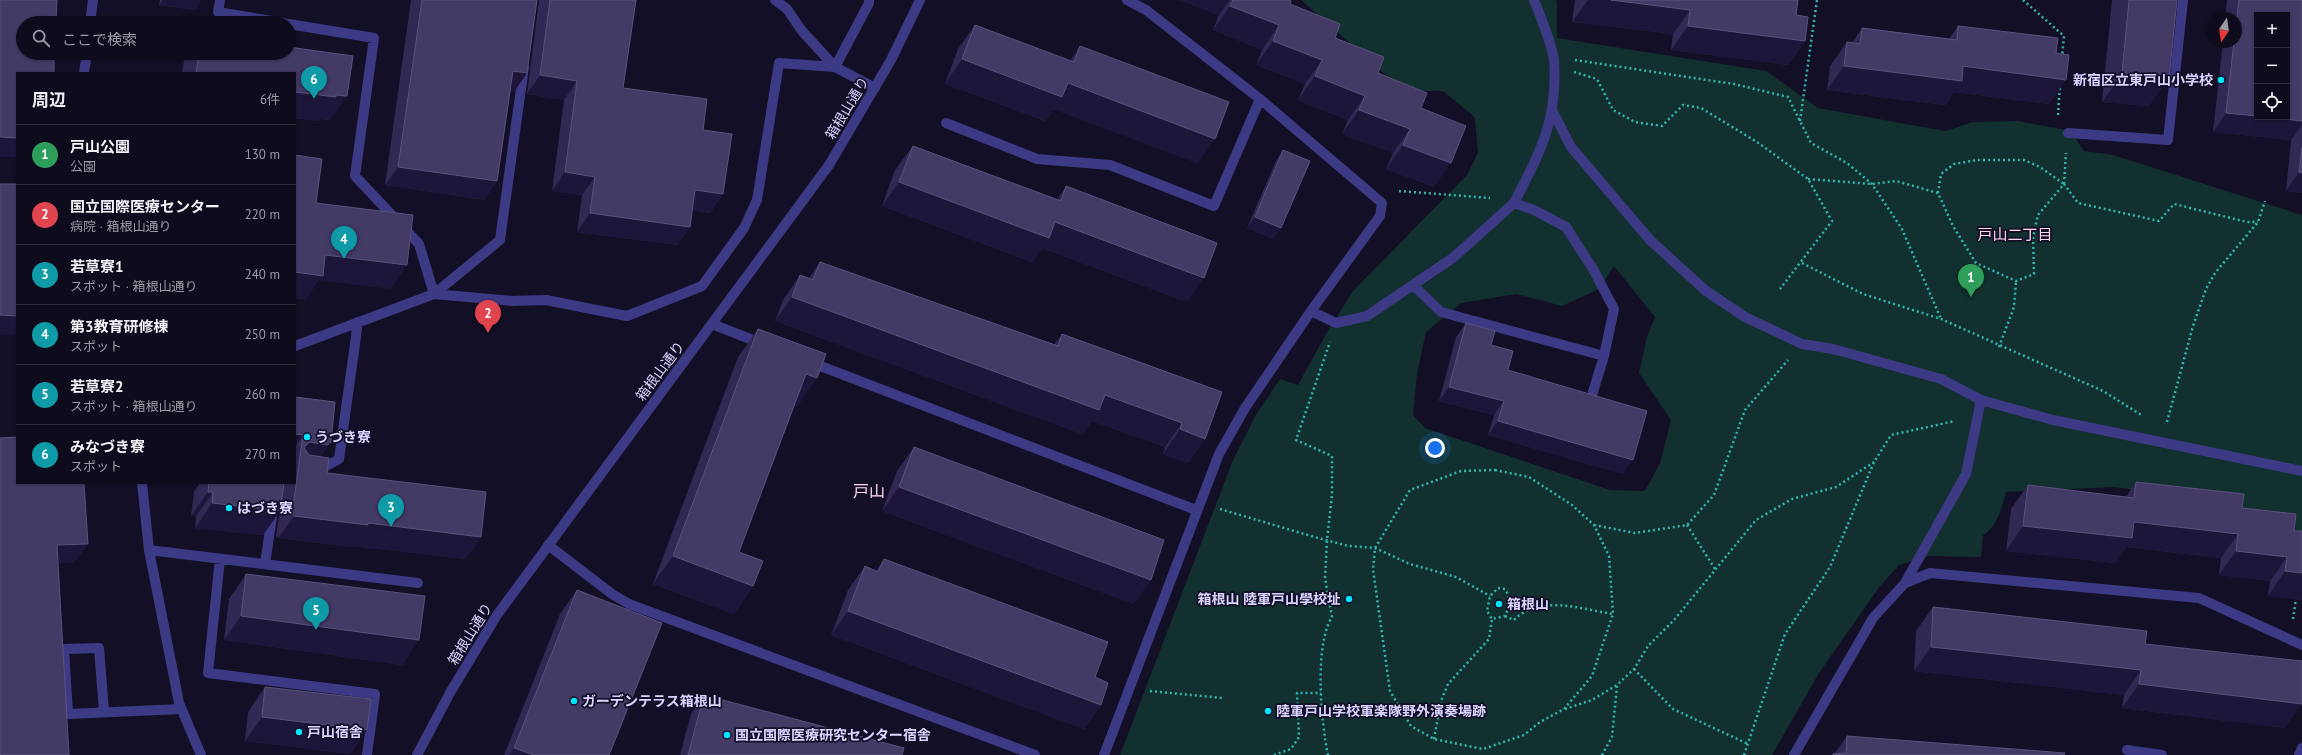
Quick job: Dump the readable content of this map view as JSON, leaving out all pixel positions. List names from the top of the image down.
{
  "streets": {
    "street": ["箱根山通り"]
  },
  "districts": ["戸山二丁目", "戸山"],
  "places": [
    "新宿区立東戸山小学校",
    "うづき寮",
    "はづき寮",
    "箱根山 陸軍戸山學校址",
    "箱根山",
    "ガーデンテラス箱根山",
    "陸軍戸山学校軍楽隊野外演奏場跡",
    "戸山宿舎",
    "国立国際医療研究センター宿舎"
  ],
  "north": "bottom",
  "page": {
    "map_buttons": ["+", "−"],
    "search": "ここで検索",
    "pins": [
      "6",
      "4",
      "1",
      "2",
      "3",
      "5"
    ],
    "heading": ["周辺", "6件"],
    "list": [
      {
        "mark": "1",
        "name": "戸山公園",
        "note": "公園",
        "value": "130 m"
      },
      {
        "mark": "2",
        "name": "国立国際医療センター",
        "note": "病院 · 箱根山通り",
        "value": "220 m"
      },
      {
        "mark": "3",
        "name": "若草寮1",
        "note": "スポット · 箱根山通り",
        "value": "240 m"
      },
      {
        "mark": "4",
        "name": "第3教育研修棟",
        "note": "スポット",
        "value": "250 m"
      },
      {
        "mark": "5",
        "name": "若草寮2",
        "note": "スポット · 箱根山通り",
        "value": "260 m"
      },
      {
        "mark": "6",
        "name": "みなづき寮",
        "note": "スポット",
        "value": "270 m"
      }
    ]
  }
}
